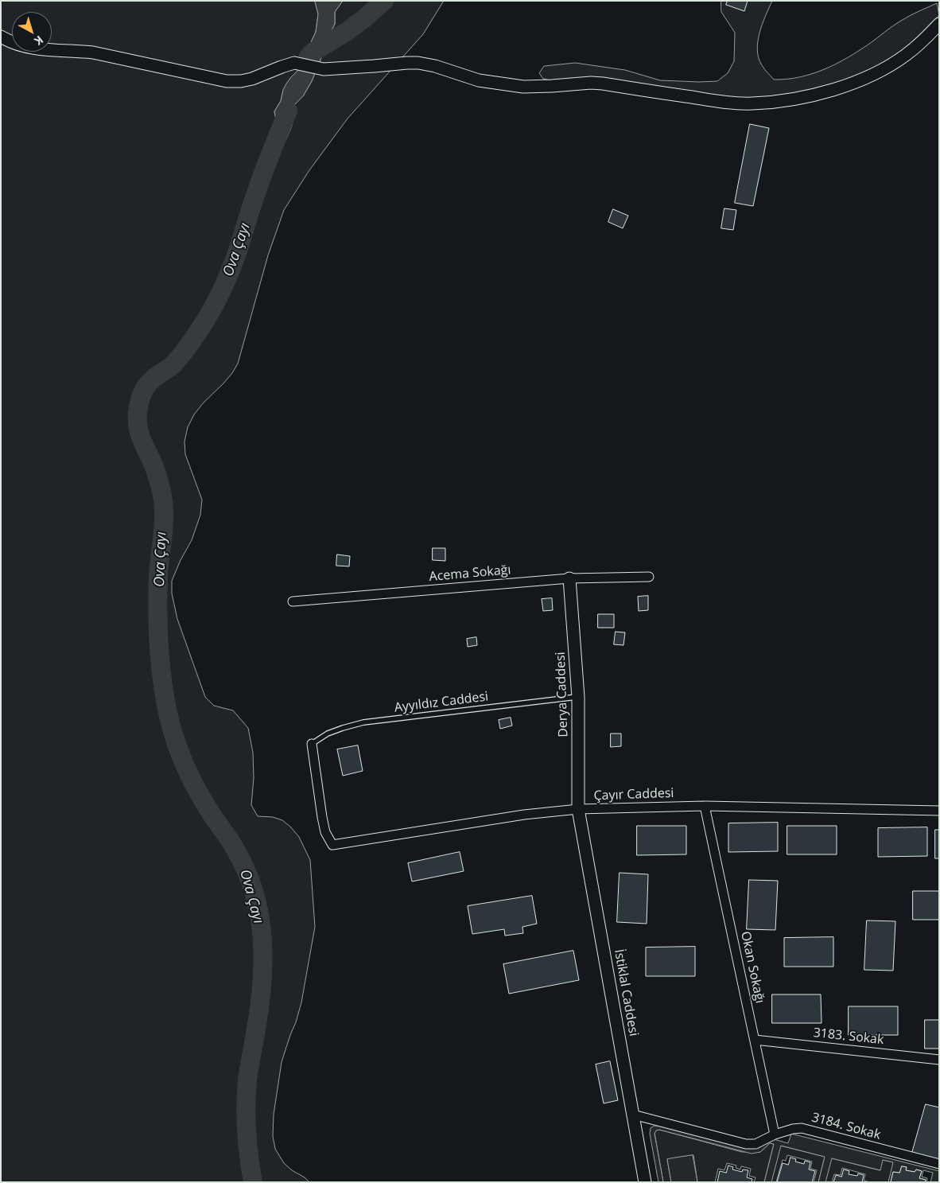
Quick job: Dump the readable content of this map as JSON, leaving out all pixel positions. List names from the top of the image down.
{
  "streets": {
    "street": [
      "Acema Sokağı",
      "Derya Caddesi",
      "Çayır Caddesi",
      "Okan Sokağı",
      "İstiklal Caddesi",
      "3183. Sokak",
      "3184. Sokak"
    ],
    "lane": ["Ayyıldız Caddesi"]
  },
  "crossings": [
    ["Acema Sokağı", "Derya Caddesi"],
    ["Derya Caddesi", "Ayyıldız Caddesi"],
    ["Derya Caddesi", "Çayır Caddesi"],
    ["Derya Caddesi", "İstiklal Caddesi"],
    ["Ayyıldız Caddesi", "Çayır Caddesi"],
    ["Çayır Caddesi", "Okan Sokağı"],
    ["Çayır Caddesi", "İstiklal Caddesi"],
    ["Okan Sokağı", "3183. Sokak"],
    ["Okan Sokağı", "3184. Sokak"],
    ["İstiklal Caddesi", "3184. Sokak"]
  ],
  "water": ["Ova Çayı"],
  "north": "bottom right"
}
